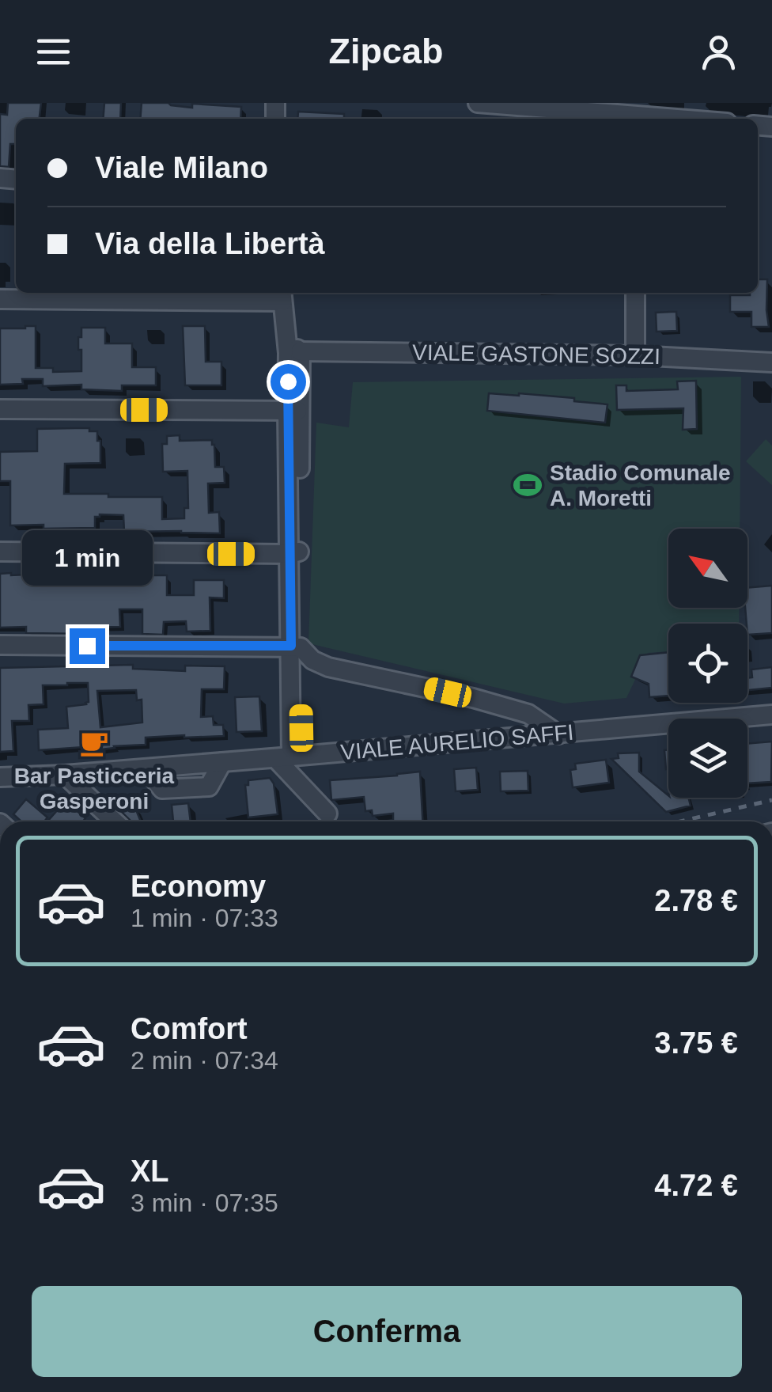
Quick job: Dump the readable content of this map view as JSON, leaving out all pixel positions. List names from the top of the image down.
{
  "streets": {
    "street": ["VIALE GASTONE SOZZI", "VIALE AURELIO SAFFI"]
  },
  "places": {
    "sports": ["Stadio Comunale A. Moretti"],
    "cafe": ["Bar Pasticceria Gasperoni"]
  },
  "north": "top left",
  "page": {
    "header": "Zipcab",
    "banner": ["Viale Milano", "Via della Libertà"],
    "bubble": "1 min",
    "list": [
      {
        "name": "Economy",
        "note": "1 min · 07:33",
        "value": "2.78 €"
      },
      {
        "name": "Comfort",
        "note": "2 min · 07:34",
        "value": "3.75 €"
      },
      {
        "name": "XL",
        "note": "3 min · 07:35",
        "value": "4.72 €"
      }
    ],
    "buttons": "Conferma"
  }
}
